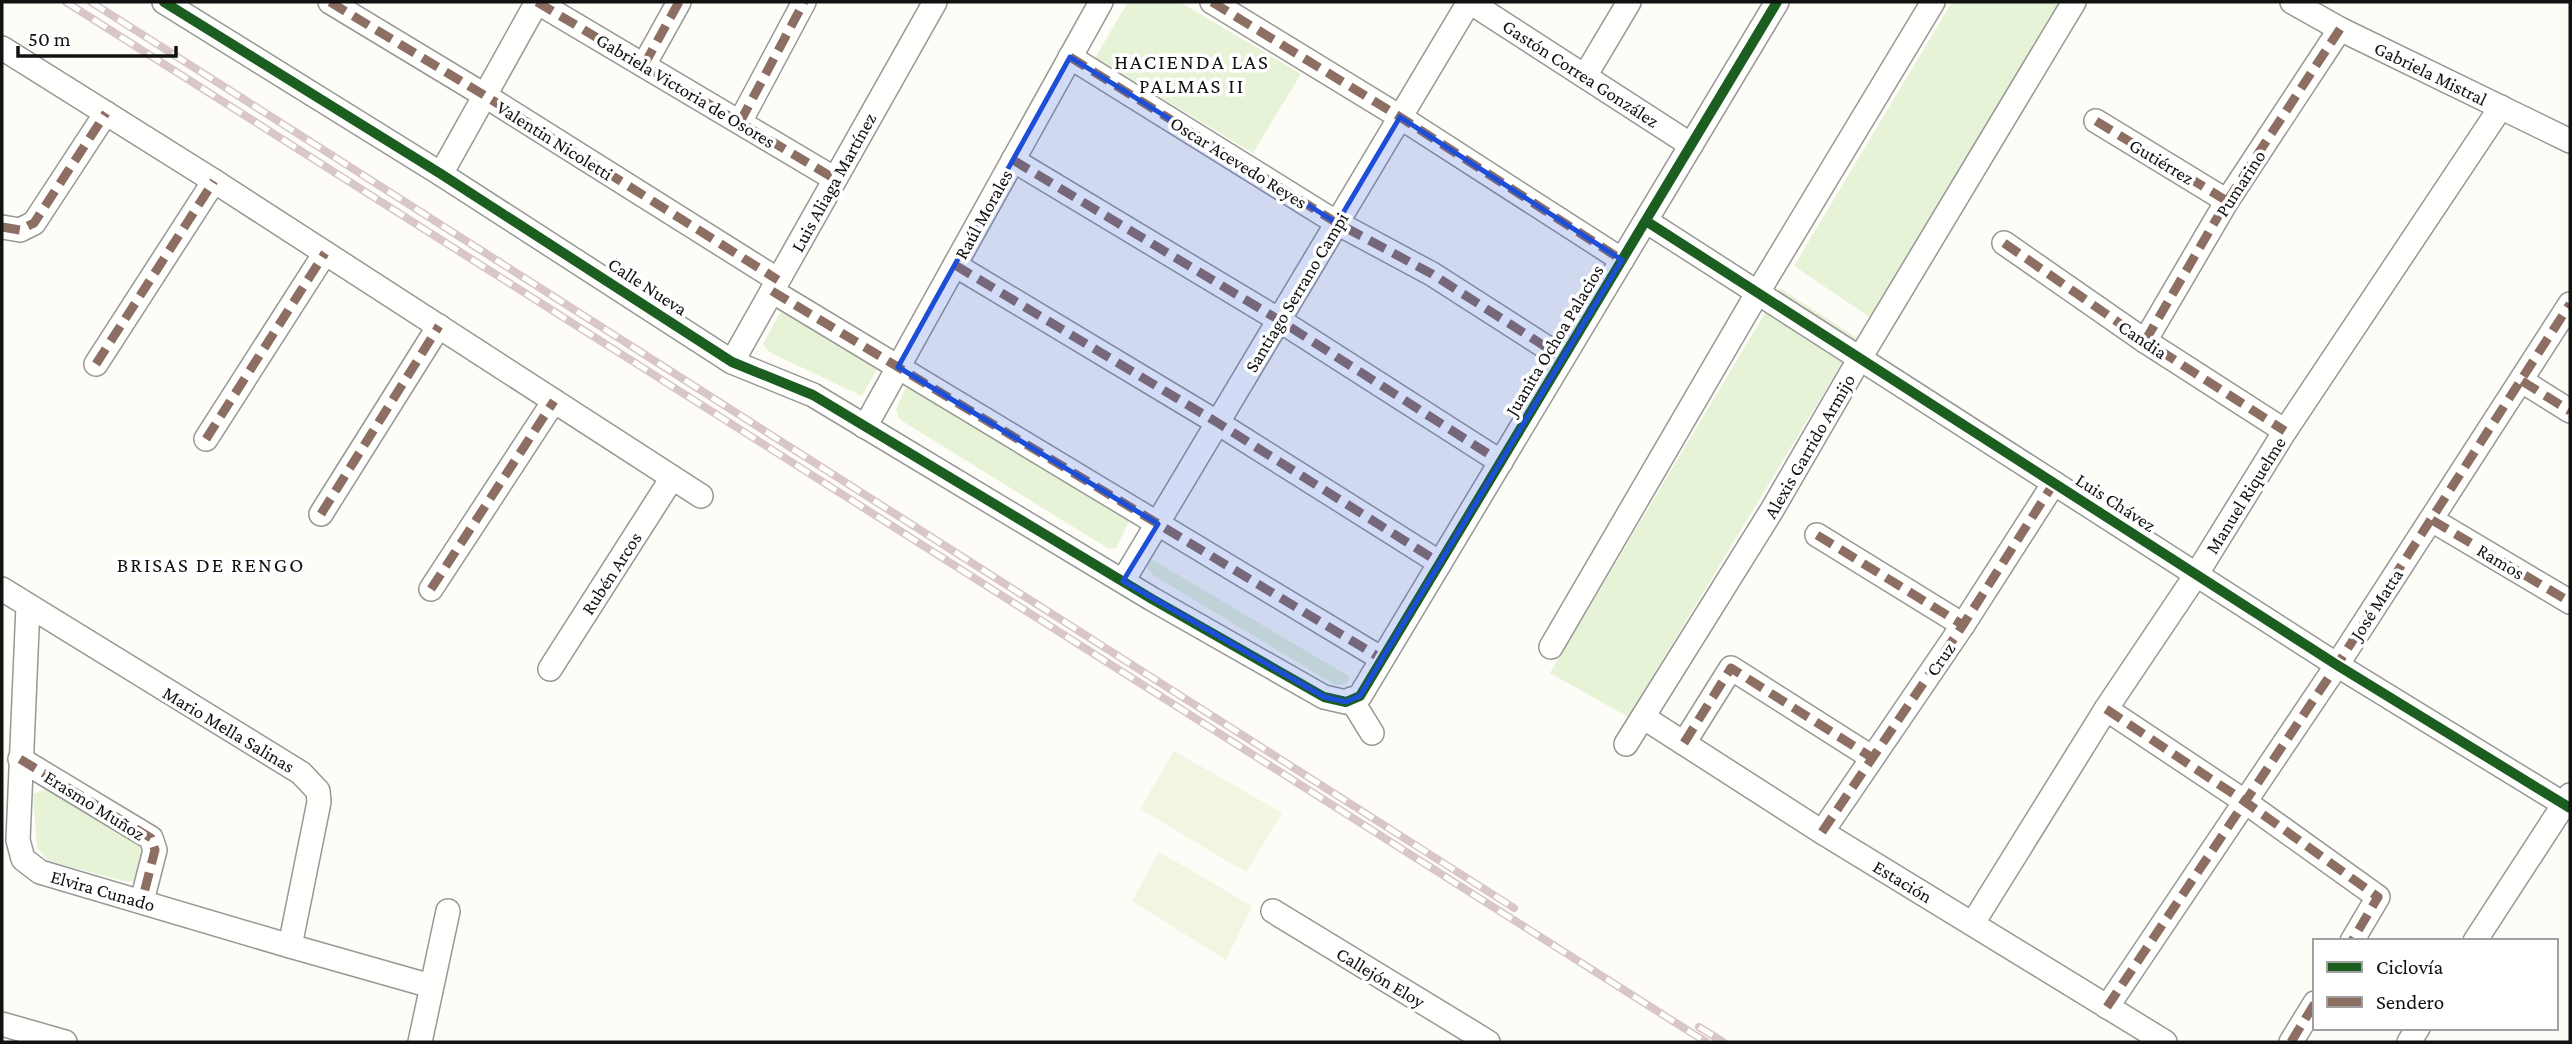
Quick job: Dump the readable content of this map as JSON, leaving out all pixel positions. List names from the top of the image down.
{
  "streets": {
    "street": [
      "Gastón Correa González",
      "Gabriela Mistral",
      "Gabriela Victoria de Osores",
      "Valentin Nicoletti",
      "Gutiérrez",
      "Oscar Acevedo Reyes",
      "Luis Aliaga Martínez",
      "Pumarino",
      "Raúl Morales",
      "Calle Nueva",
      "Santiago Serrano Campi",
      "Candia",
      "Juanita Ochoa Palacios",
      "Alexis Garrido Armijo",
      "Manuel Riquelme",
      "Luis Chávez",
      "Ramos",
      "Rubén Arcos",
      "José Matta",
      "Cruz",
      "Mario Mella Salinas",
      "Erasmo Muñoz",
      "Estación",
      "Elvira Cunado",
      "Callejón Eloy"
    ]
  },
  "crossings": [
    ["Gastón Correa González", "Santiago Serrano Campi"],
    ["Gastón Correa González", "Juanita Ochoa Palacios"],
    ["Gabriela Mistral", "Pumarino"],
    ["Gabriela Mistral", "Manuel Riquelme"],
    ["Gabriela Victoria de Osores", "Luis Aliaga Martínez"],
    ["Valentin Nicoletti", "Luis Aliaga Martínez"],
    ["Valentin Nicoletti", "Raúl Morales"],
    ["Valentin Nicoletti", "Santiago Serrano Campi"],
    ["Valentin Nicoletti", "Juanita Ochoa Palacios"],
    ["Gutiérrez", "Pumarino"],
    ["Oscar Acevedo Reyes", "Raúl Morales"],
    ["Oscar Acevedo Reyes", "Santiago Serrano Campi"],
    ["Oscar Acevedo Reyes", "Juanita Ochoa Palacios"],
    ["Luis Aliaga Martínez", "Calle Nueva"],
    ["Pumarino", "Candia"],
    ["Raúl Morales", "Calle Nueva"],
    ["Calle Nueva", "Santiago Serrano Campi"],
    ["Calle Nueva", "Juanita Ochoa Palacios"],
    ["Candia", "Manuel Riquelme"],
    ["Juanita Ochoa Palacios", "Luis Chávez"],
    ["Alexis Garrido Armijo", "Luis Chávez"],
    ["Alexis Garrido Armijo", "Estación"],
    ["Manuel Riquelme", "Luis Chávez"],
    ["Manuel Riquelme", "Estación"],
    ["Luis Chávez", "José Matta"],
    ["Luis Chávez", "Cruz"],
    ["Ramos", "José Matta"],
    ["José Matta", "Estación"],
    ["Cruz", "Estación"],
    ["Mario Mella Salinas", "Elvira Cunado"],
    ["Erasmo Muñoz", "Elvira Cunado"]
  ],
  "districts": ["HACIENDA LAS PALMAS II", "BRISAS DE RENGO"],
  "legend": ["Ciclovía", "Sendero"],
  "scale_bar": "50 m"
}
